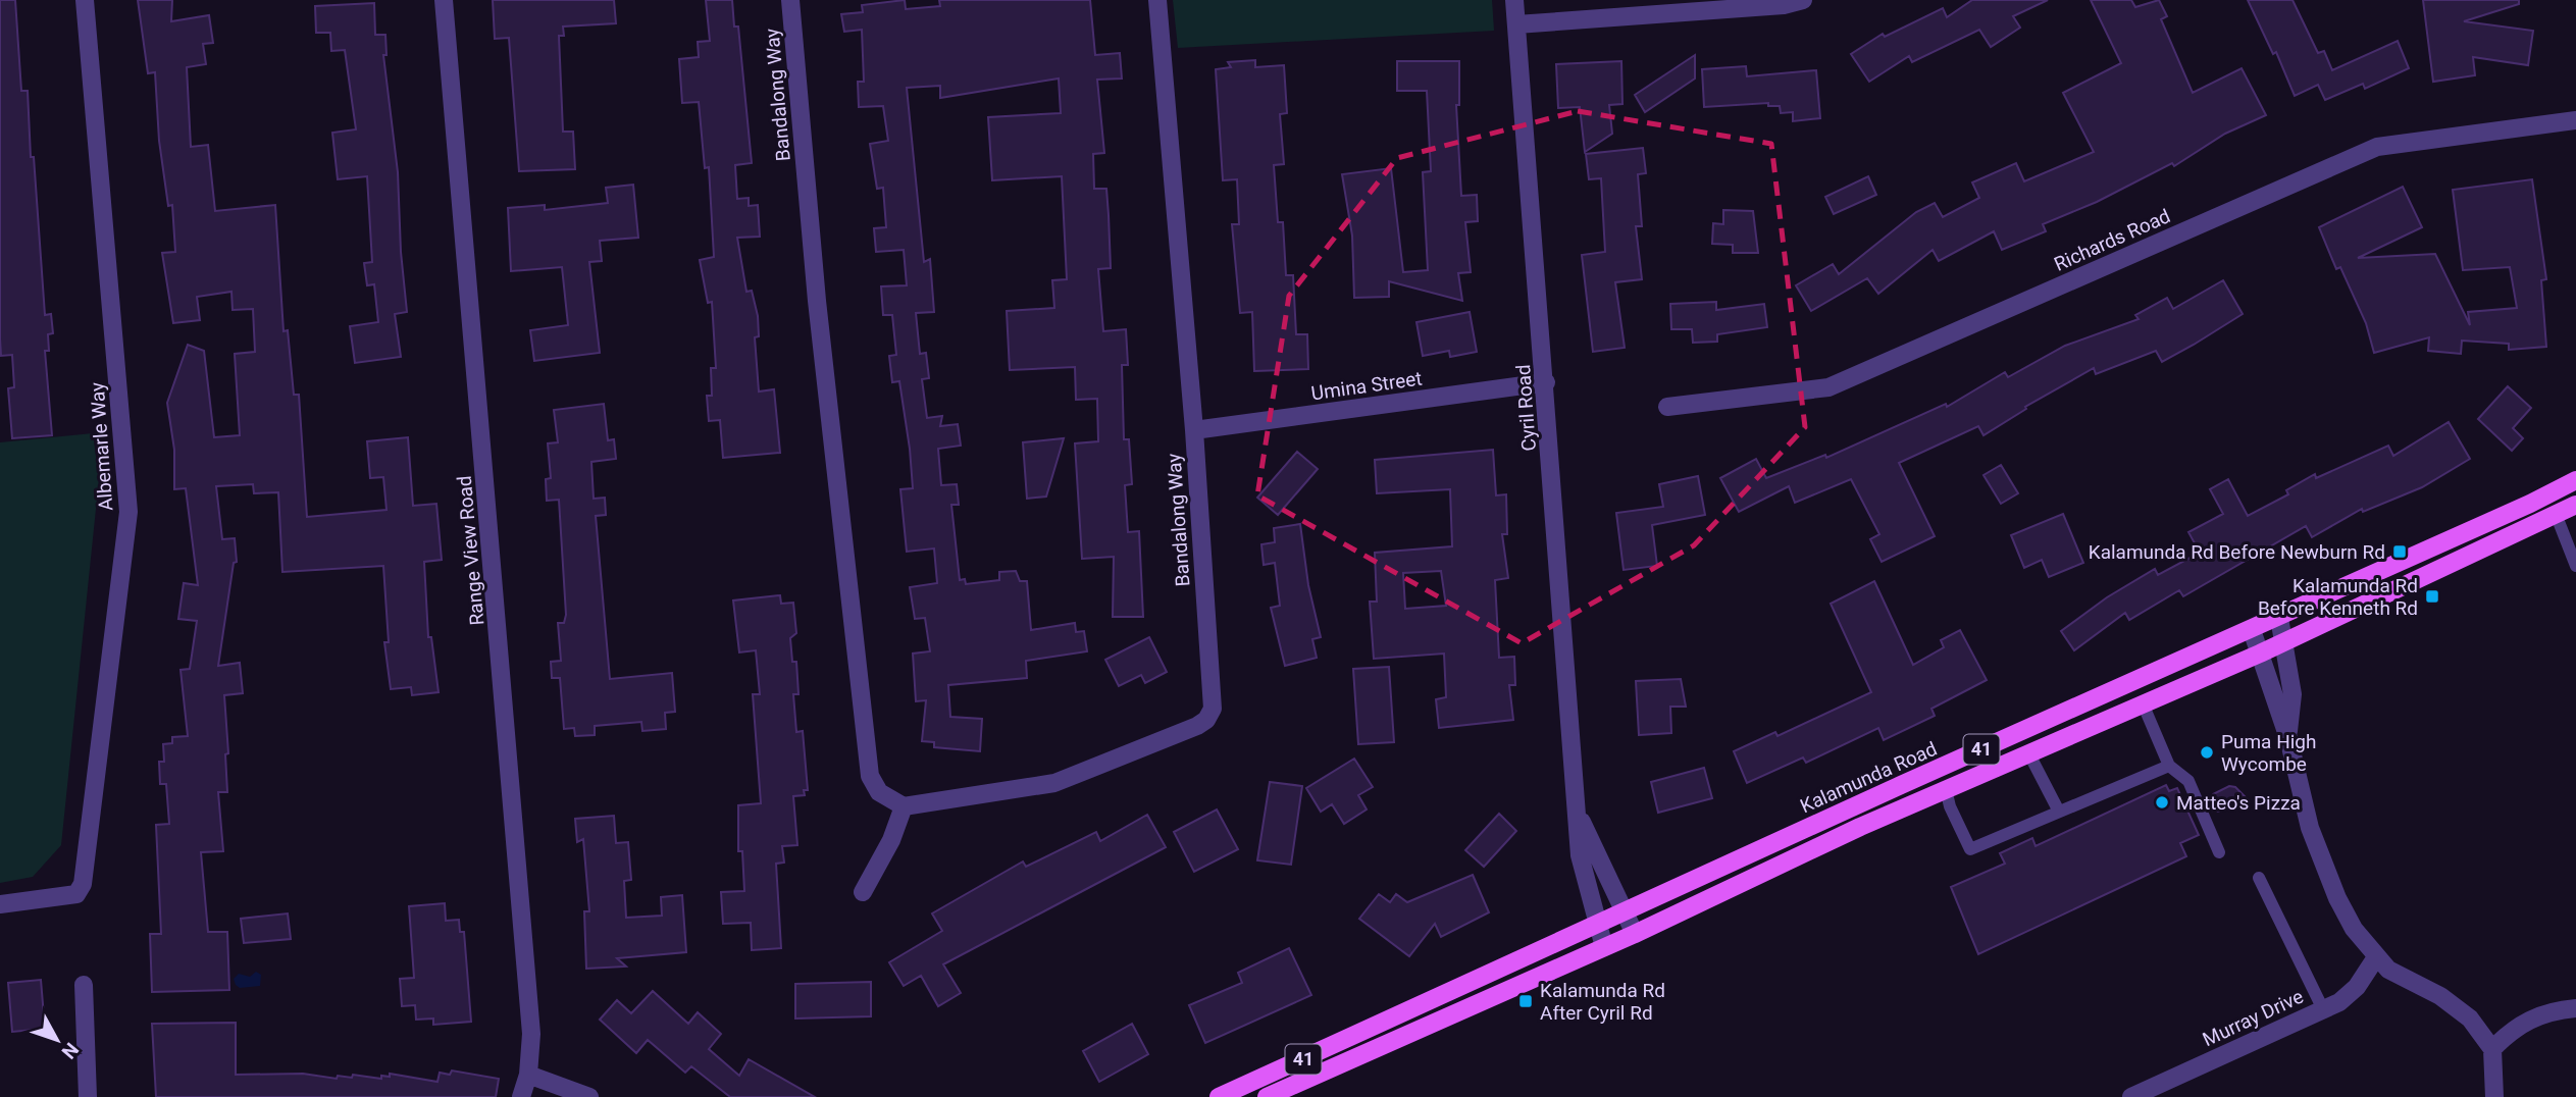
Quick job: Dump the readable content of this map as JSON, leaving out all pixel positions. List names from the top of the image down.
{
  "streets": {
    "main road": ["41", "Kalamunda Road"],
    "street": [
      "Bandalong Way",
      "Richards Road",
      "Umina Street",
      "Cyril Road",
      "Albemarle Way",
      "Range View Road",
      "Murray Drive"
    ]
  },
  "crossings": [
    ["Bandalong Way", "Umina Street"],
    ["Umina Street", "Cyril Road"],
    ["Cyril Road", "41"],
    ["Cyril Road", "Kalamunda Road"]
  ],
  "places": {
    "transit": ["Kalamunda Rd Before Newburn Rd", "Kalamunda Rd Before Kenneth Rd", "Kalamunda Rd After Cyril Rd"],
    "other": ["Puma High Wycombe", "Matteo's Pizza"]
  },
  "north": "bottom right"
}
